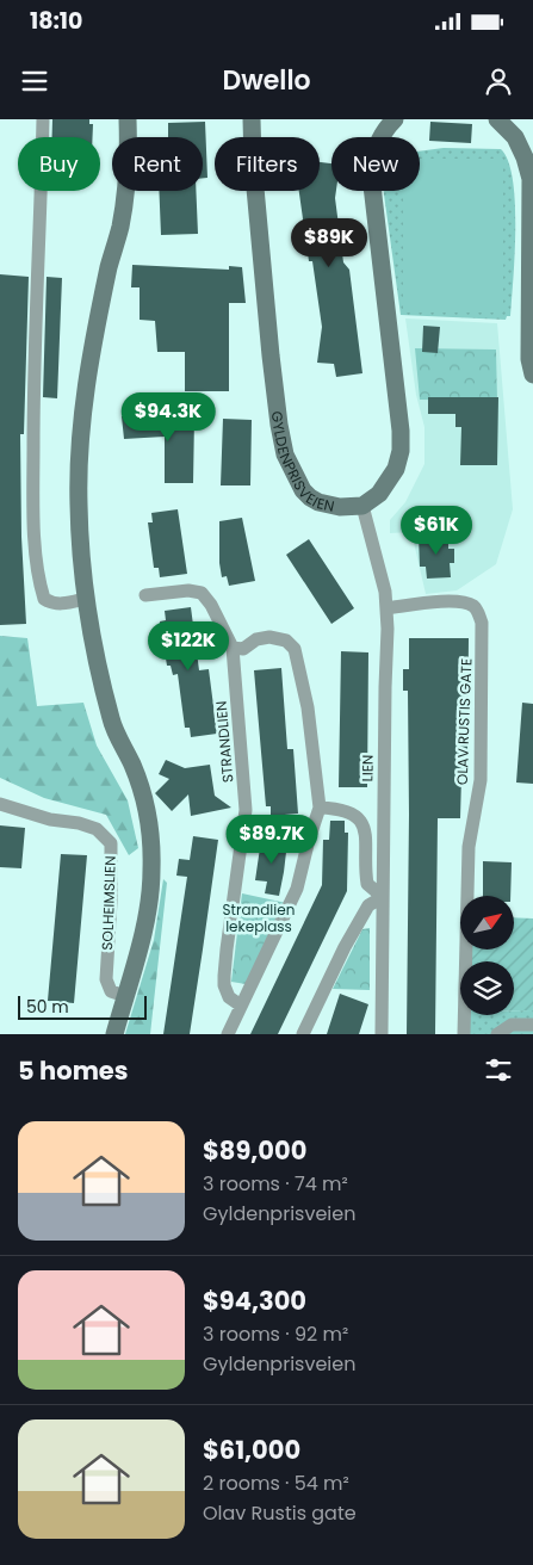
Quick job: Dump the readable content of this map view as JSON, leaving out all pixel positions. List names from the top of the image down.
{
  "streets": {
    "street": [
      "GYLDENPRISVEIEN",
      "OLAV RUSTIS GATE",
      "STRANDLIEN",
      "LIEN",
      "SOLHEIMSLIEN"
    ]
  },
  "crossings": [
    ["GYLDENPRISVEIEN", "LIEN"],
    ["OLAV RUSTIS GATE", "LIEN"]
  ],
  "parks": ["Strandlien lekeplass"],
  "scale_bar": "50 m",
  "north": "top right",
  "page": {
    "status": "18:10",
    "header": "Dwello",
    "chip": [
      "Buy",
      "Rent",
      "Filters",
      "New"
    ],
    "price": [
      "$89K",
      "$94.3K",
      "$61K",
      "$122K",
      "$89.7K"
    ],
    "scale": "50 m",
    "heading": "5 homes",
    "list": [
      {
        "name": "$89,000",
        "note": "3 rooms · 74 m² · Gyldenprisveien"
      },
      {
        "name": "$94,300",
        "note": "3 rooms · 92 m² · Gyldenprisveien"
      },
      {
        "name": "$61,000",
        "note": "2 rooms · 54 m² · Olav Rustis gate"
      }
    ]
  }
}
